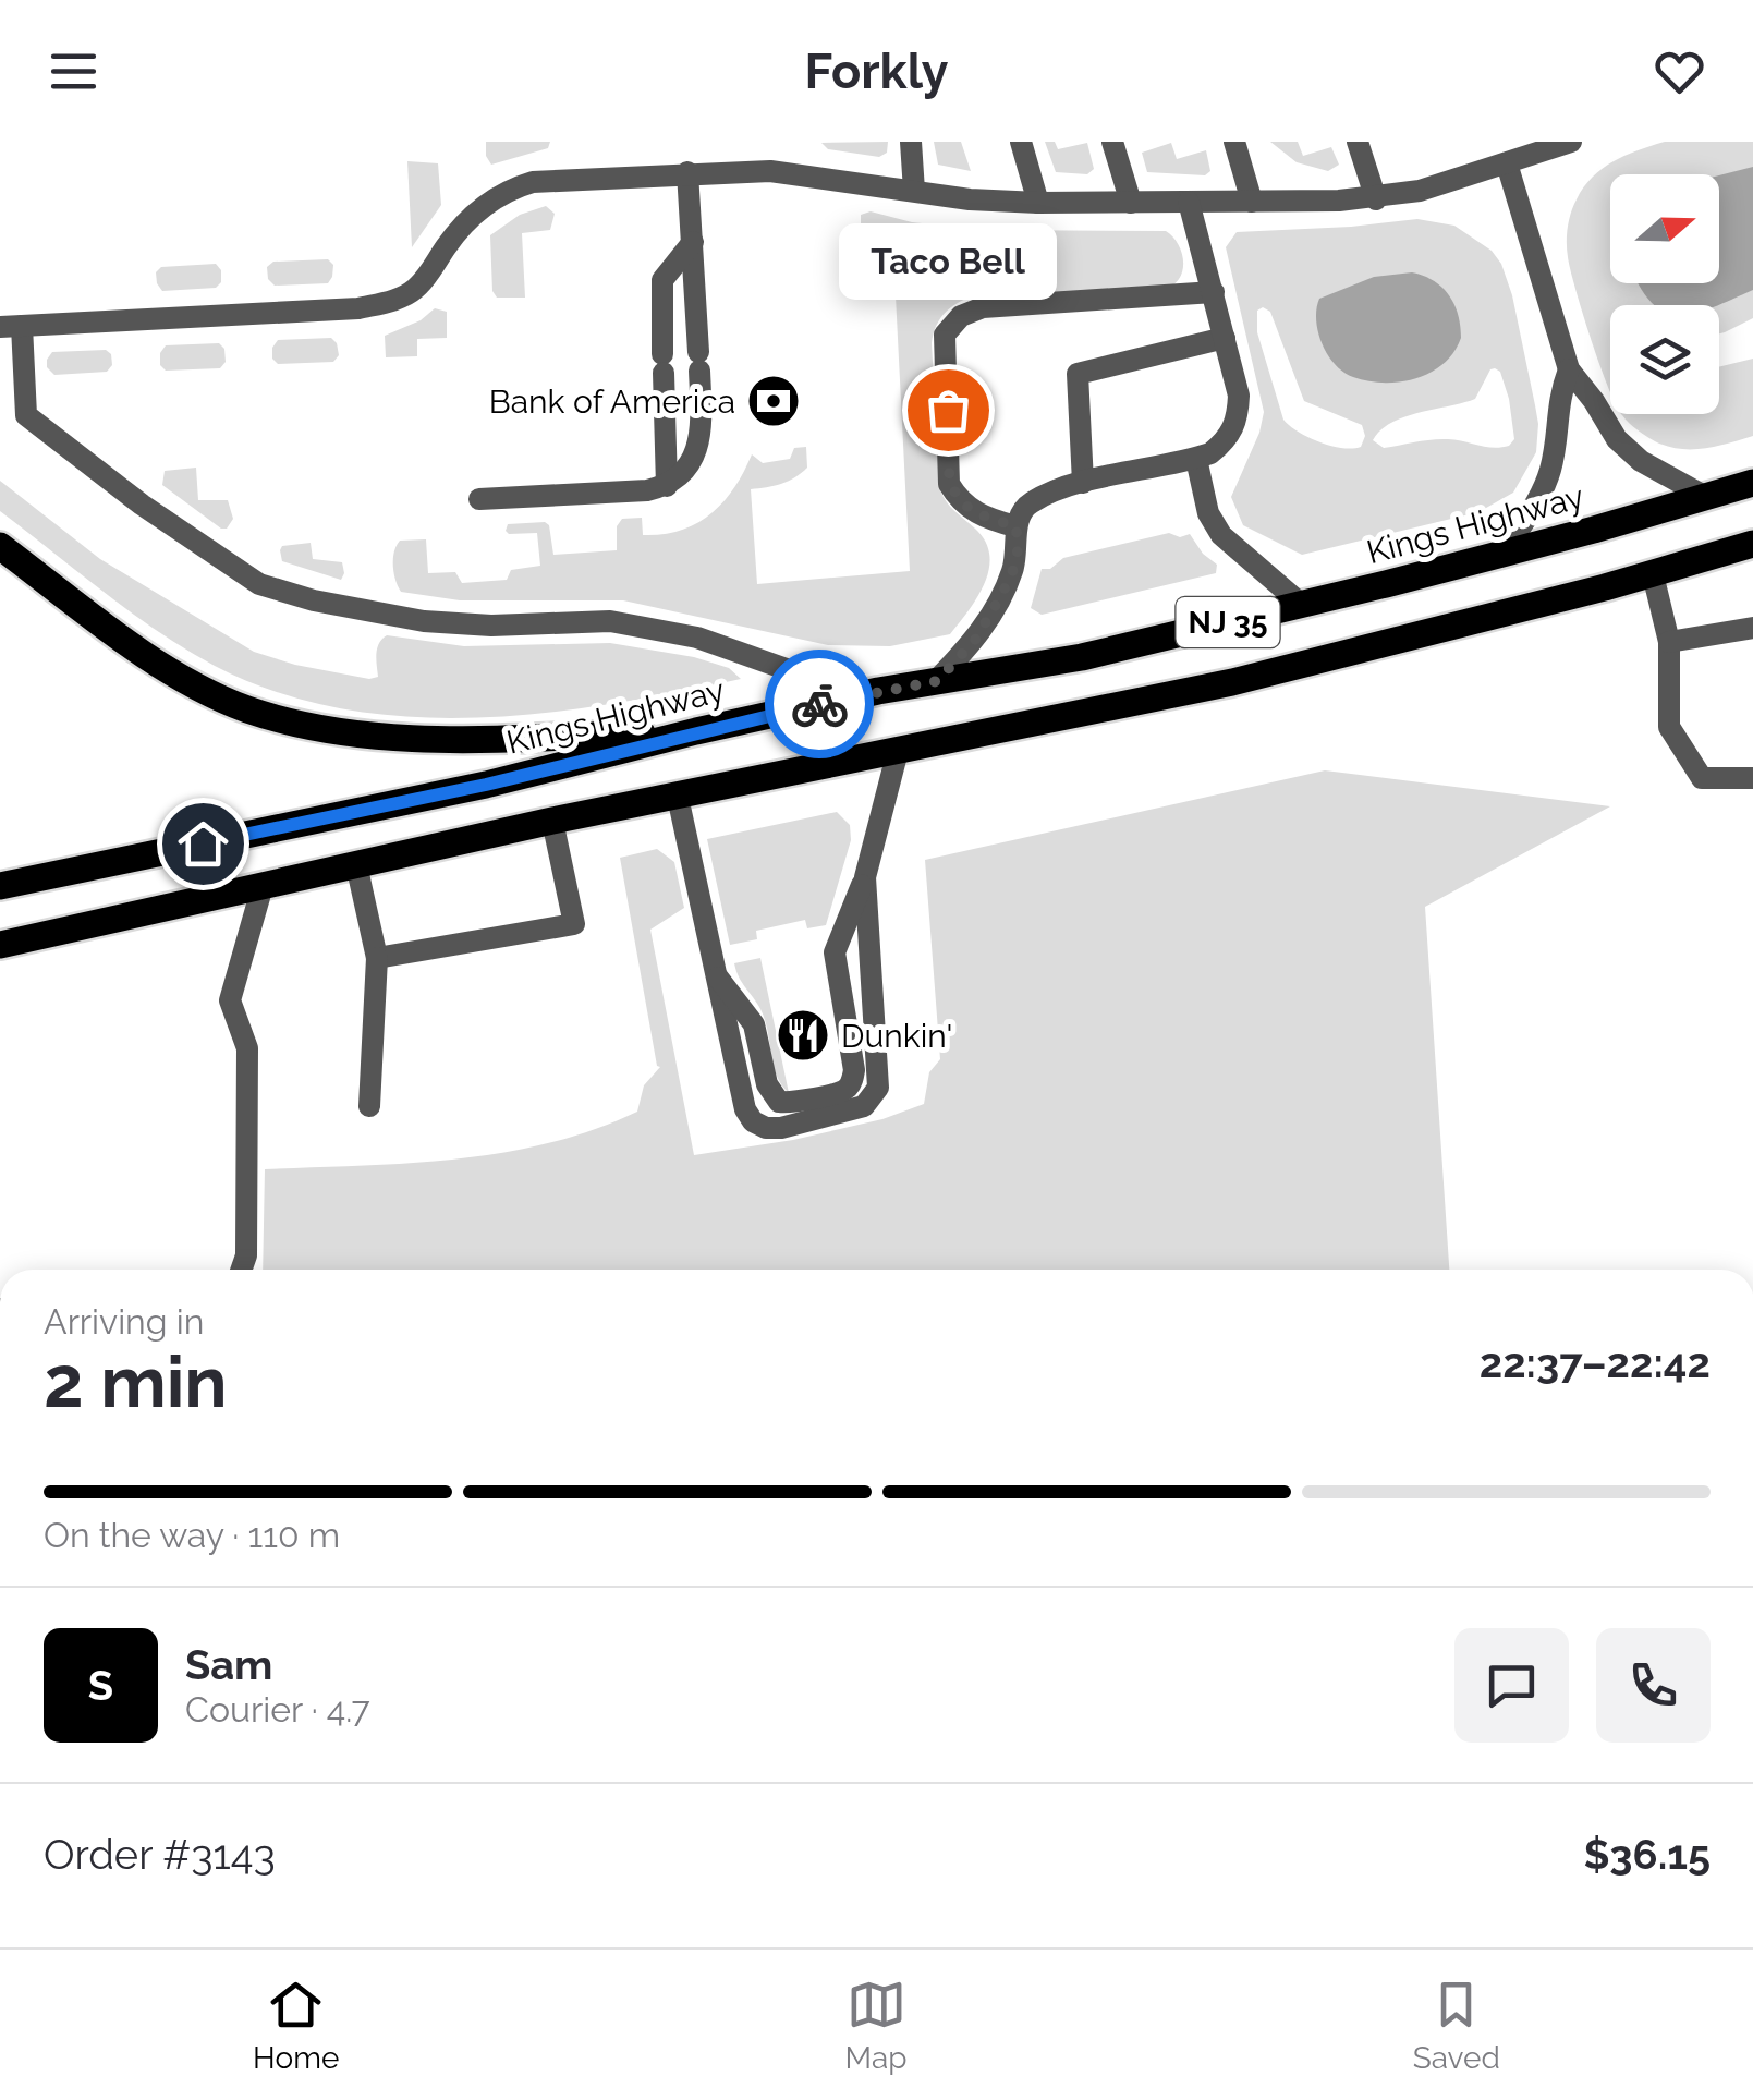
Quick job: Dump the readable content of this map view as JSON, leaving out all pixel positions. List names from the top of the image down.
{
  "streets": {
    "main road": ["Kings Highway", "NJ 35"]
  },
  "places": {
    "bank": ["Bank of America"],
    "other": ["Taco Bell"],
    "restaurant": ["Dunkin'"]
  },
  "north": "right",
  "page": {
    "header": "Forkly",
    "bubble": "Taco Bell",
    "heading": ["2 min", "Arriving in", "22:37–22:42"],
    "panel": [
      "Sam",
      "Courier · 4.7",
      "Order #3143",
      "$36.15"
    ],
    "bar": "On the way · 110 m",
    "round": "S",
    "tabs": ["Home", "Map", "Saved"]
  }
}
